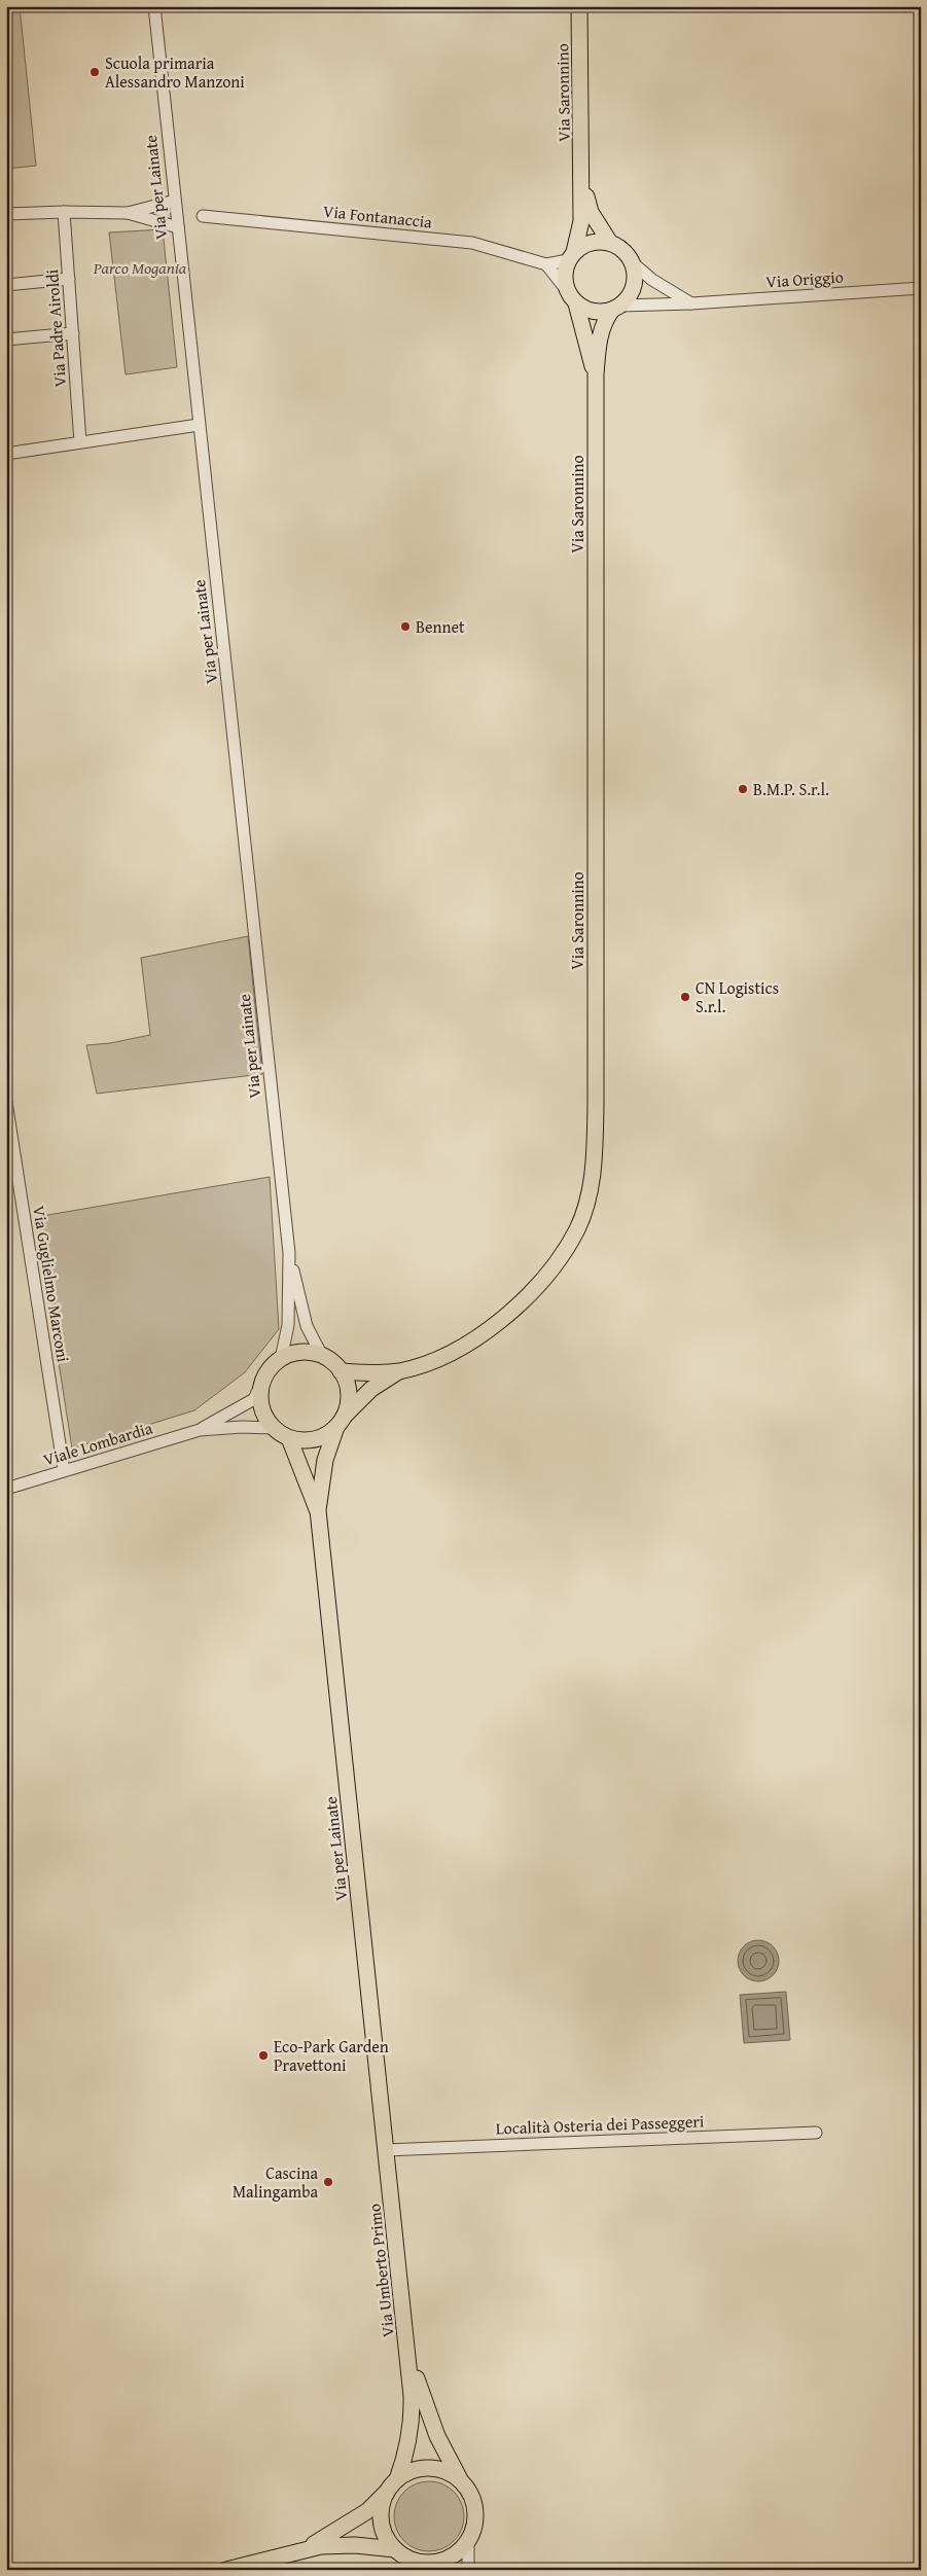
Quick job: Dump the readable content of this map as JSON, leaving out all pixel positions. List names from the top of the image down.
{
  "streets": {
    "main road": ["Via Saronnino", "Via per Lainate", "Via Umberto Primo"],
    "street": [
      "Via Fontanaccia",
      "Via Origgio",
      "Via Padre Airoldi",
      "Via Guglielmo Marconi",
      "Viale Lombardia",
      "Località Osteria dei Passeggeri"
    ]
  },
  "crossings": [
    ["Via Saronnino", "Via per Lainate"],
    ["Via Saronnino", "Via Fontanaccia"],
    ["Via Saronnino", "Via Origgio"],
    ["Via Saronnino", "Viale Lombardia"],
    ["Via per Lainate", "Viale Lombardia"],
    ["Via per Lainate", "Località Osteria dei Passeggeri"],
    ["Via per Lainate", "Via Umberto Primo"],
    ["Via Fontanaccia", "Via Origgio"],
    ["Via Guglielmo Marconi", "Viale Lombardia"]
  ],
  "parks": ["Parco Mogania"],
  "places": [
    "Scuola primaria Alessandro Manzoni",
    "Bennet",
    "B.M.P. S.r.l.",
    "CN Logistics S.r.l.",
    "Eco-Park Garden Pravettoni",
    "Cascina Malingamba"
  ]
}
